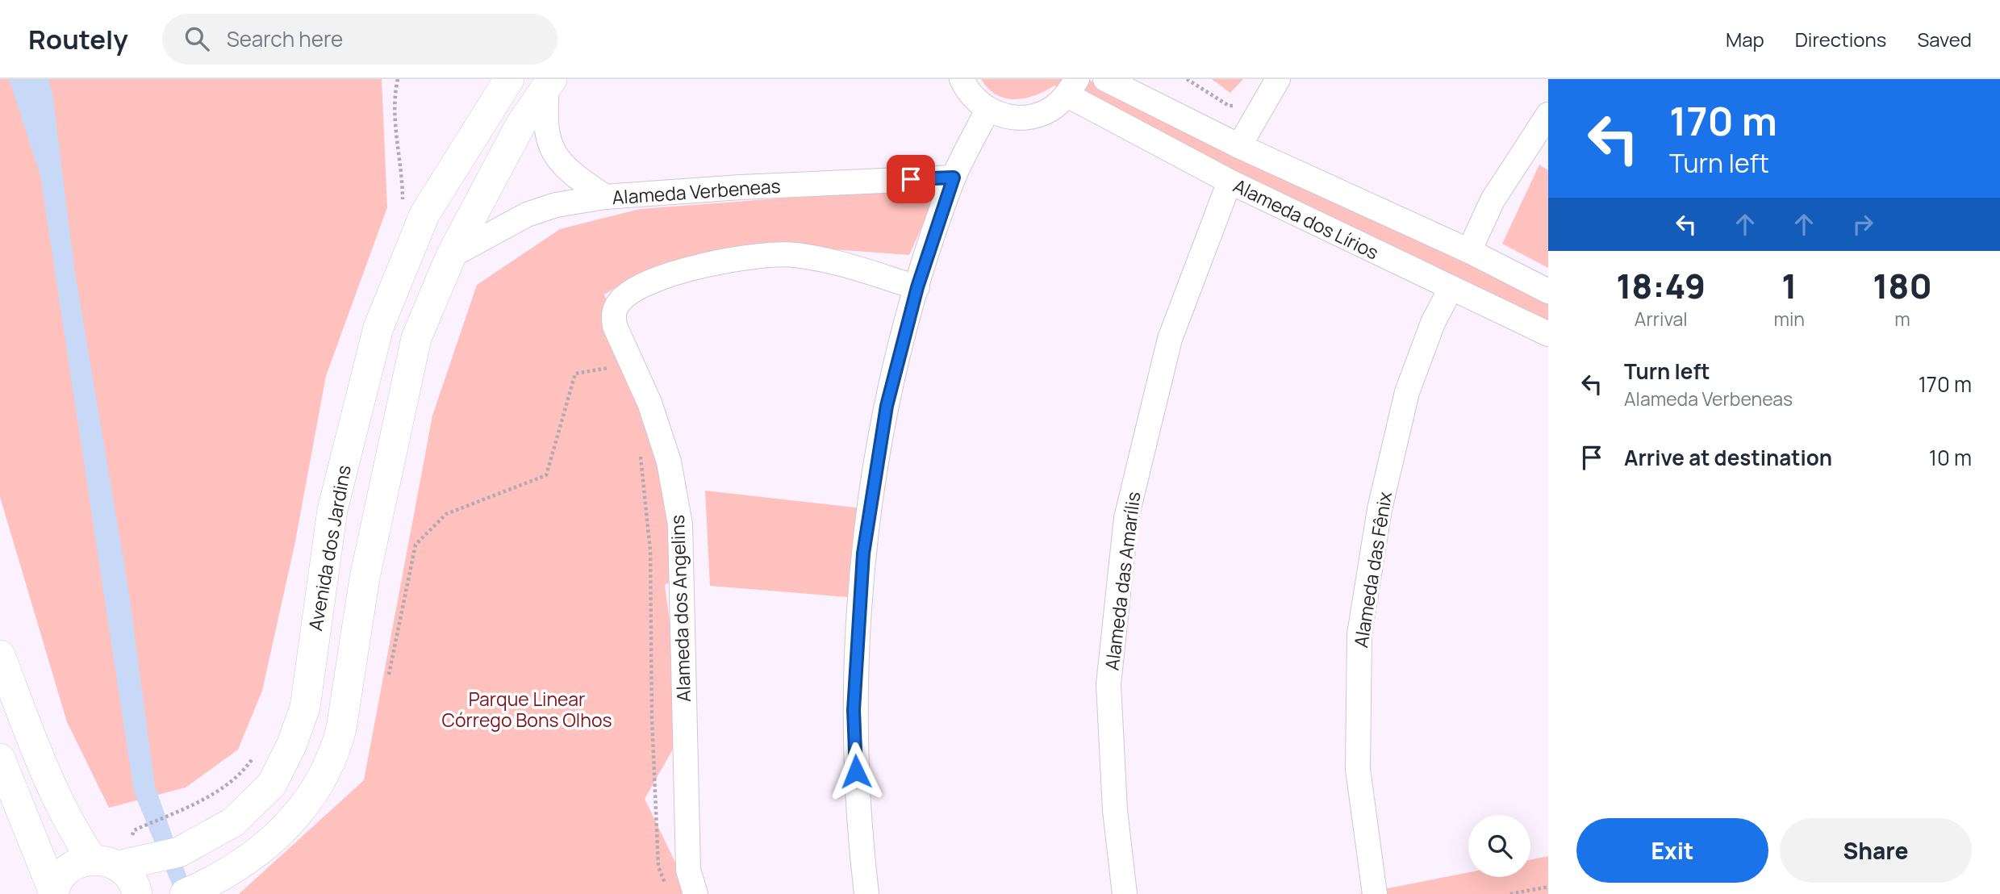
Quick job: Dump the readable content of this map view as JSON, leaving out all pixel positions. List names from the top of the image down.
{
  "streets": {
    "main road": ["Avenida dos Jardins"],
    "street": [
      "Alameda Verbeneas",
      "Alameda dos Lírios",
      "Alameda das Fênix",
      "Alameda das Amarílis",
      "Alameda dos Angelins"
    ]
  },
  "crossings": [
    ["Alameda dos Lírios", "Alameda das Fênix"],
    ["Alameda dos Lírios", "Alameda das Amarílis"]
  ],
  "parks": ["Parque Linear Córrego Bons Olhos"],
  "page": {
    "header": "Routely",
    "search": "Search here",
    "nav": ["Map", "Directions", "Saved"],
    "turn": ["170 m", "Turn left"],
    "eta": [
      "18:49",
      "Arrival",
      "1",
      "min",
      "180",
      "m"
    ],
    "list": [
      {
        "name": "Turn left",
        "note": "Alameda Verbeneas",
        "value": "170 m"
      },
      {
        "name": "Arrive at destination",
        "value": "10 m"
      }
    ],
    "buttons": ["Exit", "Share"]
  }
}
